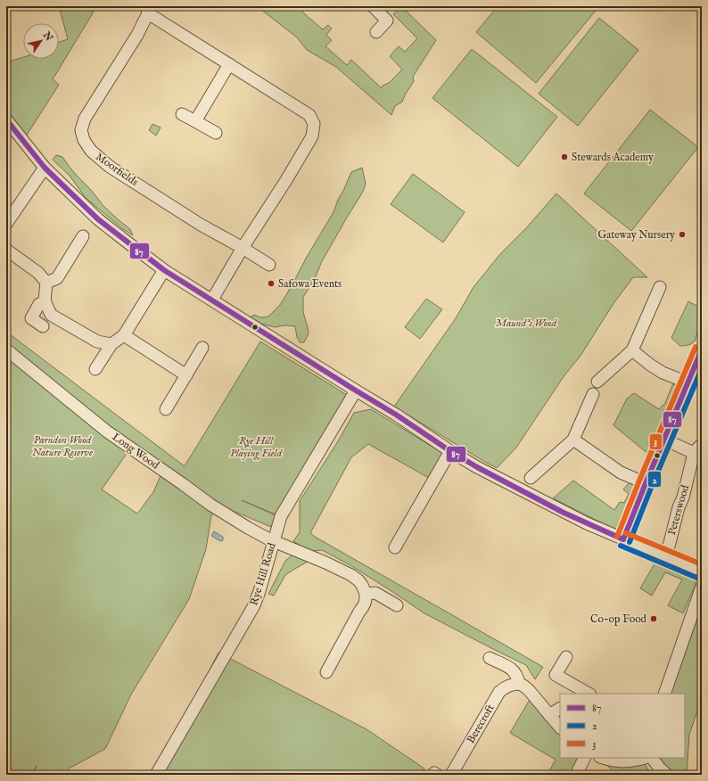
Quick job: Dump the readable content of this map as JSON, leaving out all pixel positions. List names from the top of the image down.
{
  "streets": {
    "street": [
      "Moorfields",
      "Long Wood",
      "Peterswood",
      "Rye Hill Road",
      "Berecroft"
    ]
  },
  "crossings": [
    ["Long Wood", "Rye Hill Road"]
  ],
  "parks": ["Maund's Wood", "Parndon Wood Nature Reserve", "Rye Hill Playing Field"],
  "places": [
    "Stewards Academy",
    "Gateway Nursery",
    "Safowa Events",
    "Co-op Food"
  ],
  "lines": ["transit line 87", "transit line 3", "transit line 2"],
  "legend": ["87", "2", "3"],
  "north": "top right"
}
